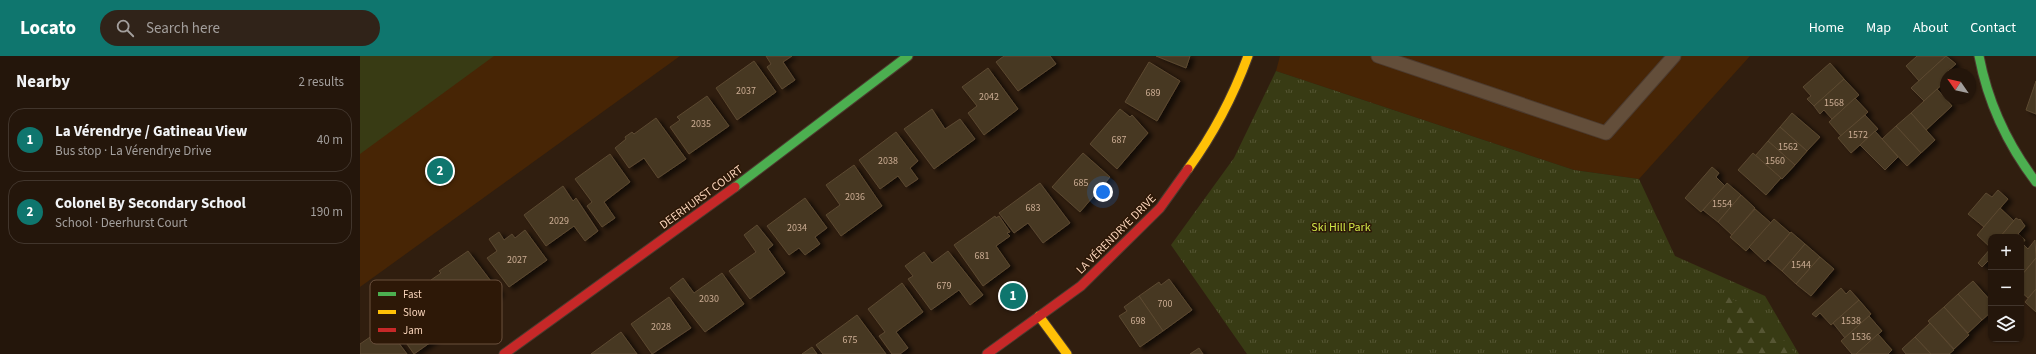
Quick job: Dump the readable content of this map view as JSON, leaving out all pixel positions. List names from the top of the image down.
{
  "streets": {
    "street": ["DEERHURST COURT", "LA VÉRENDRYE DRIVE"]
  },
  "parks": ["Ski Hill Park"],
  "house_numbers": [
    "2037",
    "689",
    "2042",
    "1568",
    "2035",
    "1572",
    "687",
    "1562",
    "2038",
    "1560",
    "685",
    "2036",
    "1554",
    "683",
    "2029",
    "2034",
    "681",
    "2027",
    "1544",
    "679",
    "2030",
    "700",
    "698",
    "1538",
    "2028",
    "1536",
    "675"
  ],
  "legend": ["Fast", "Slow", "Jam"],
  "north": "top left",
  "page": {
    "header": "Locato",
    "search": "Search here",
    "nav": [
      "Home",
      "Map",
      "About",
      "Contact"
    ],
    "heading": ["Nearby", "2 results"],
    "list": [
      {
        "mark": "1",
        "name": "La Vérendrye / Gatineau View",
        "note": "Bus stop · La Vérendrye Drive",
        "value": "40 m"
      },
      {
        "mark": "2",
        "name": "Colonel By Secondary School",
        "note": "School · Deerhurst Court",
        "value": "190 m"
      }
    ],
    "pins": ["2", "1"],
    "map_buttons": ["+", "−"]
  }
}
